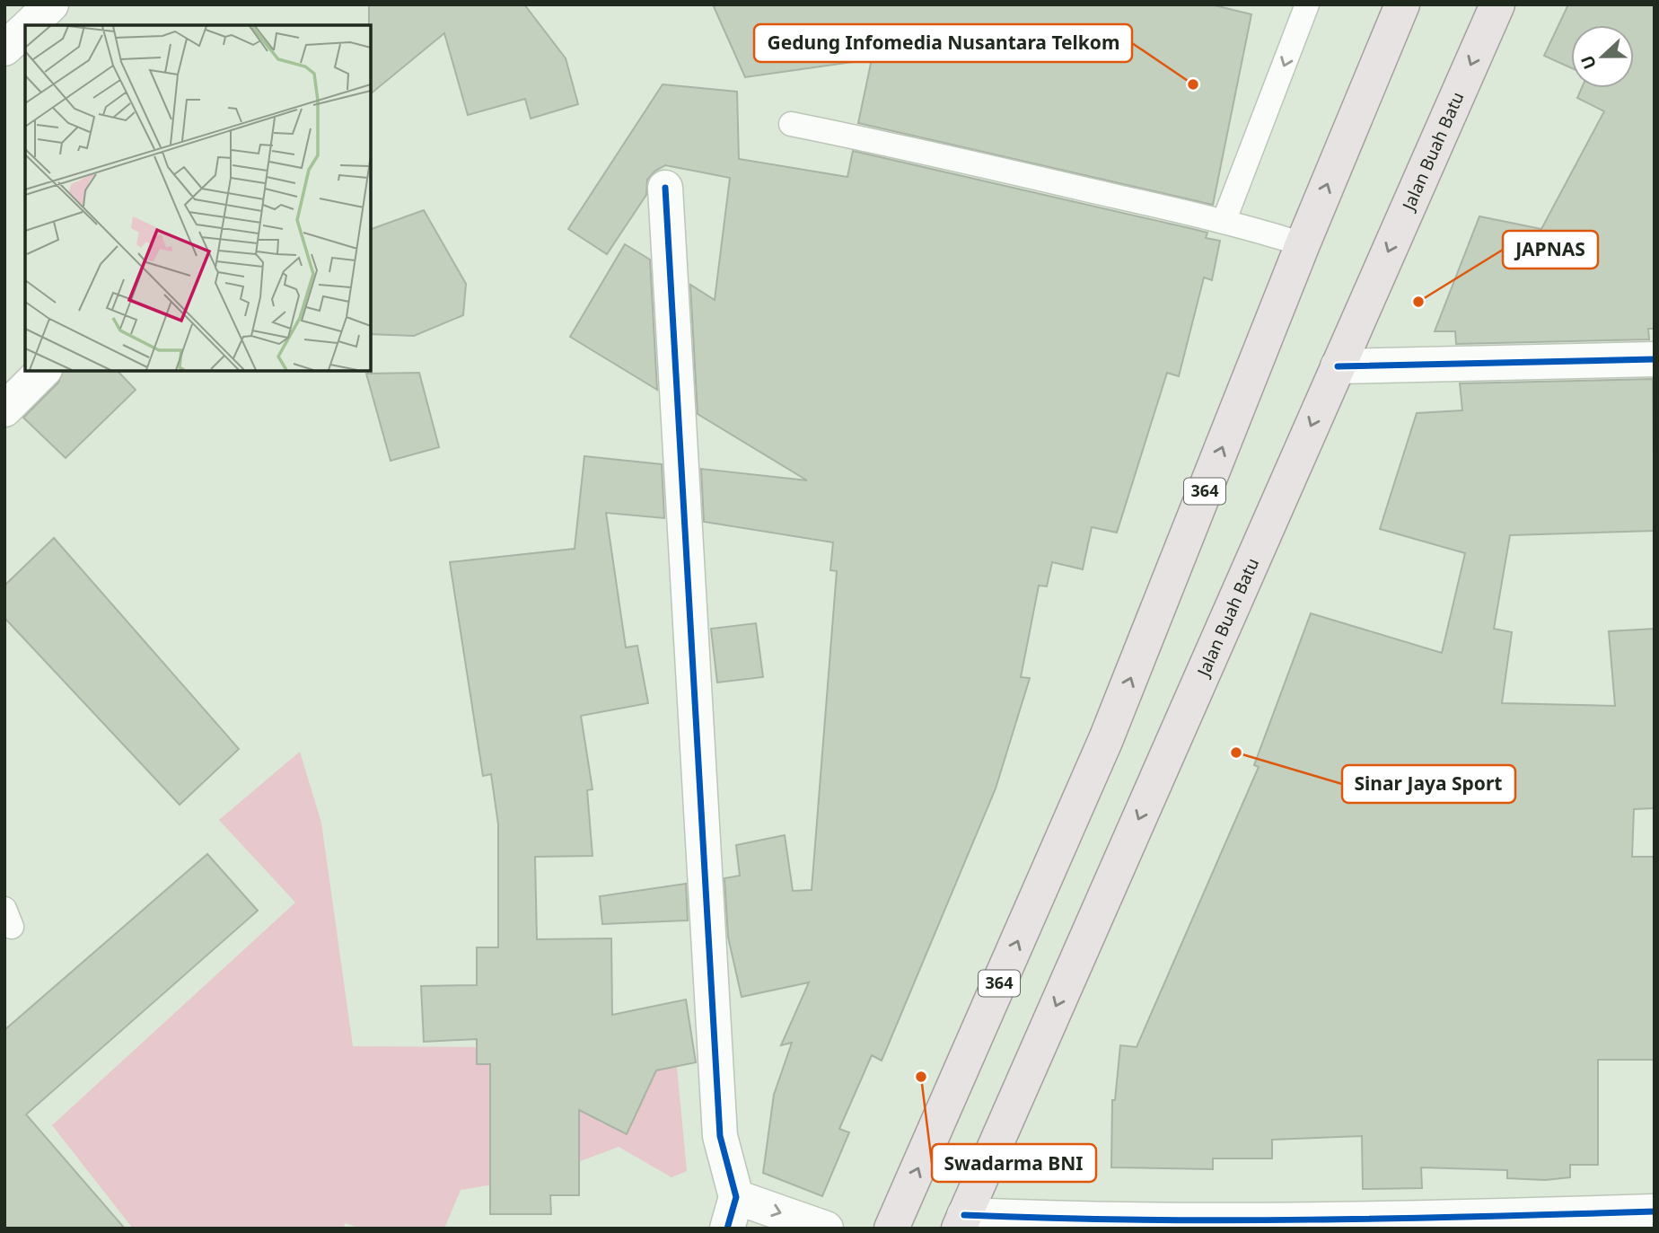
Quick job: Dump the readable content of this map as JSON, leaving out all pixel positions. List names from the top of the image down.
{
  "streets": {
    "main road": ["Jalan Buah Batu", "364"]
  },
  "places": [
    "Gedung Infomedia Nusantara Telkom",
    "JAPNAS",
    "Sinar Jaya Sport",
    "Swadarma BNI"
  ],
  "north": "left"
}
